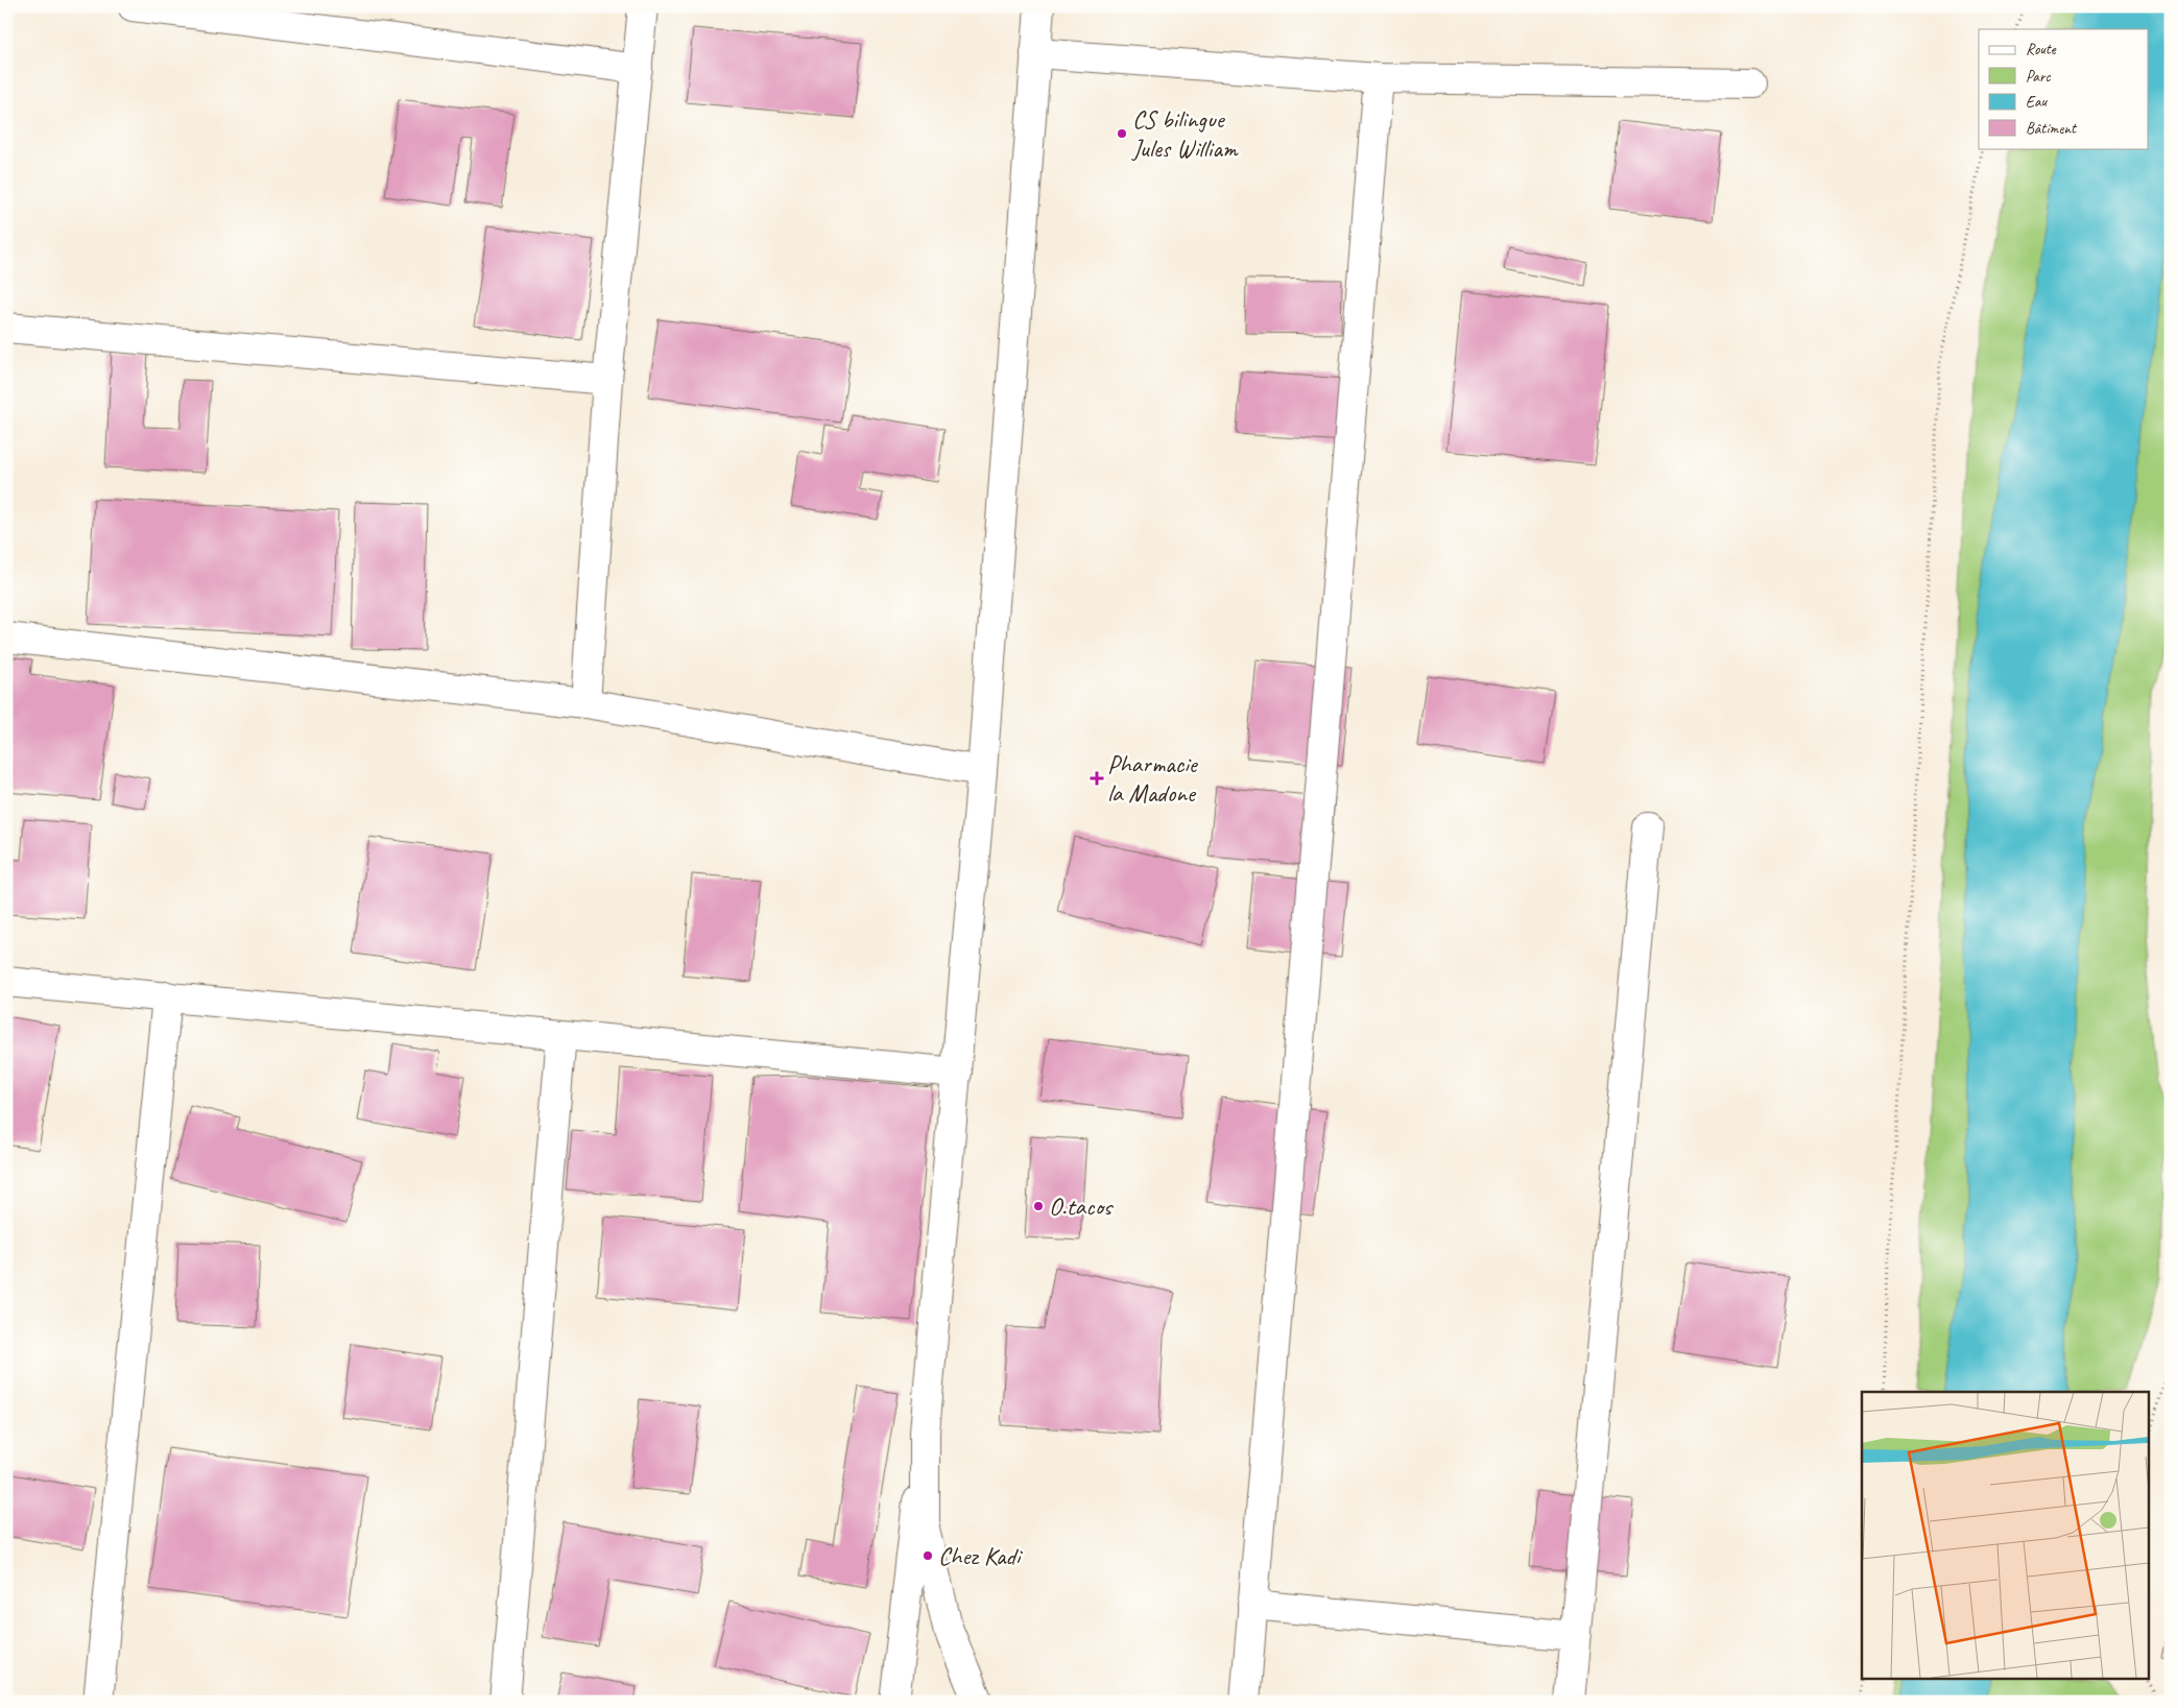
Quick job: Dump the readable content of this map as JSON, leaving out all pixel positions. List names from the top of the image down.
{
  "places": {
    "other": ["CS bilingue Jules William", "O.tacos", "Chez Kadi"],
    "health": ["Pharmacie la Madone"]
  },
  "legend": [
    "Route",
    "Parc",
    "Eau",
    "Bâtiment"
  ]
}
